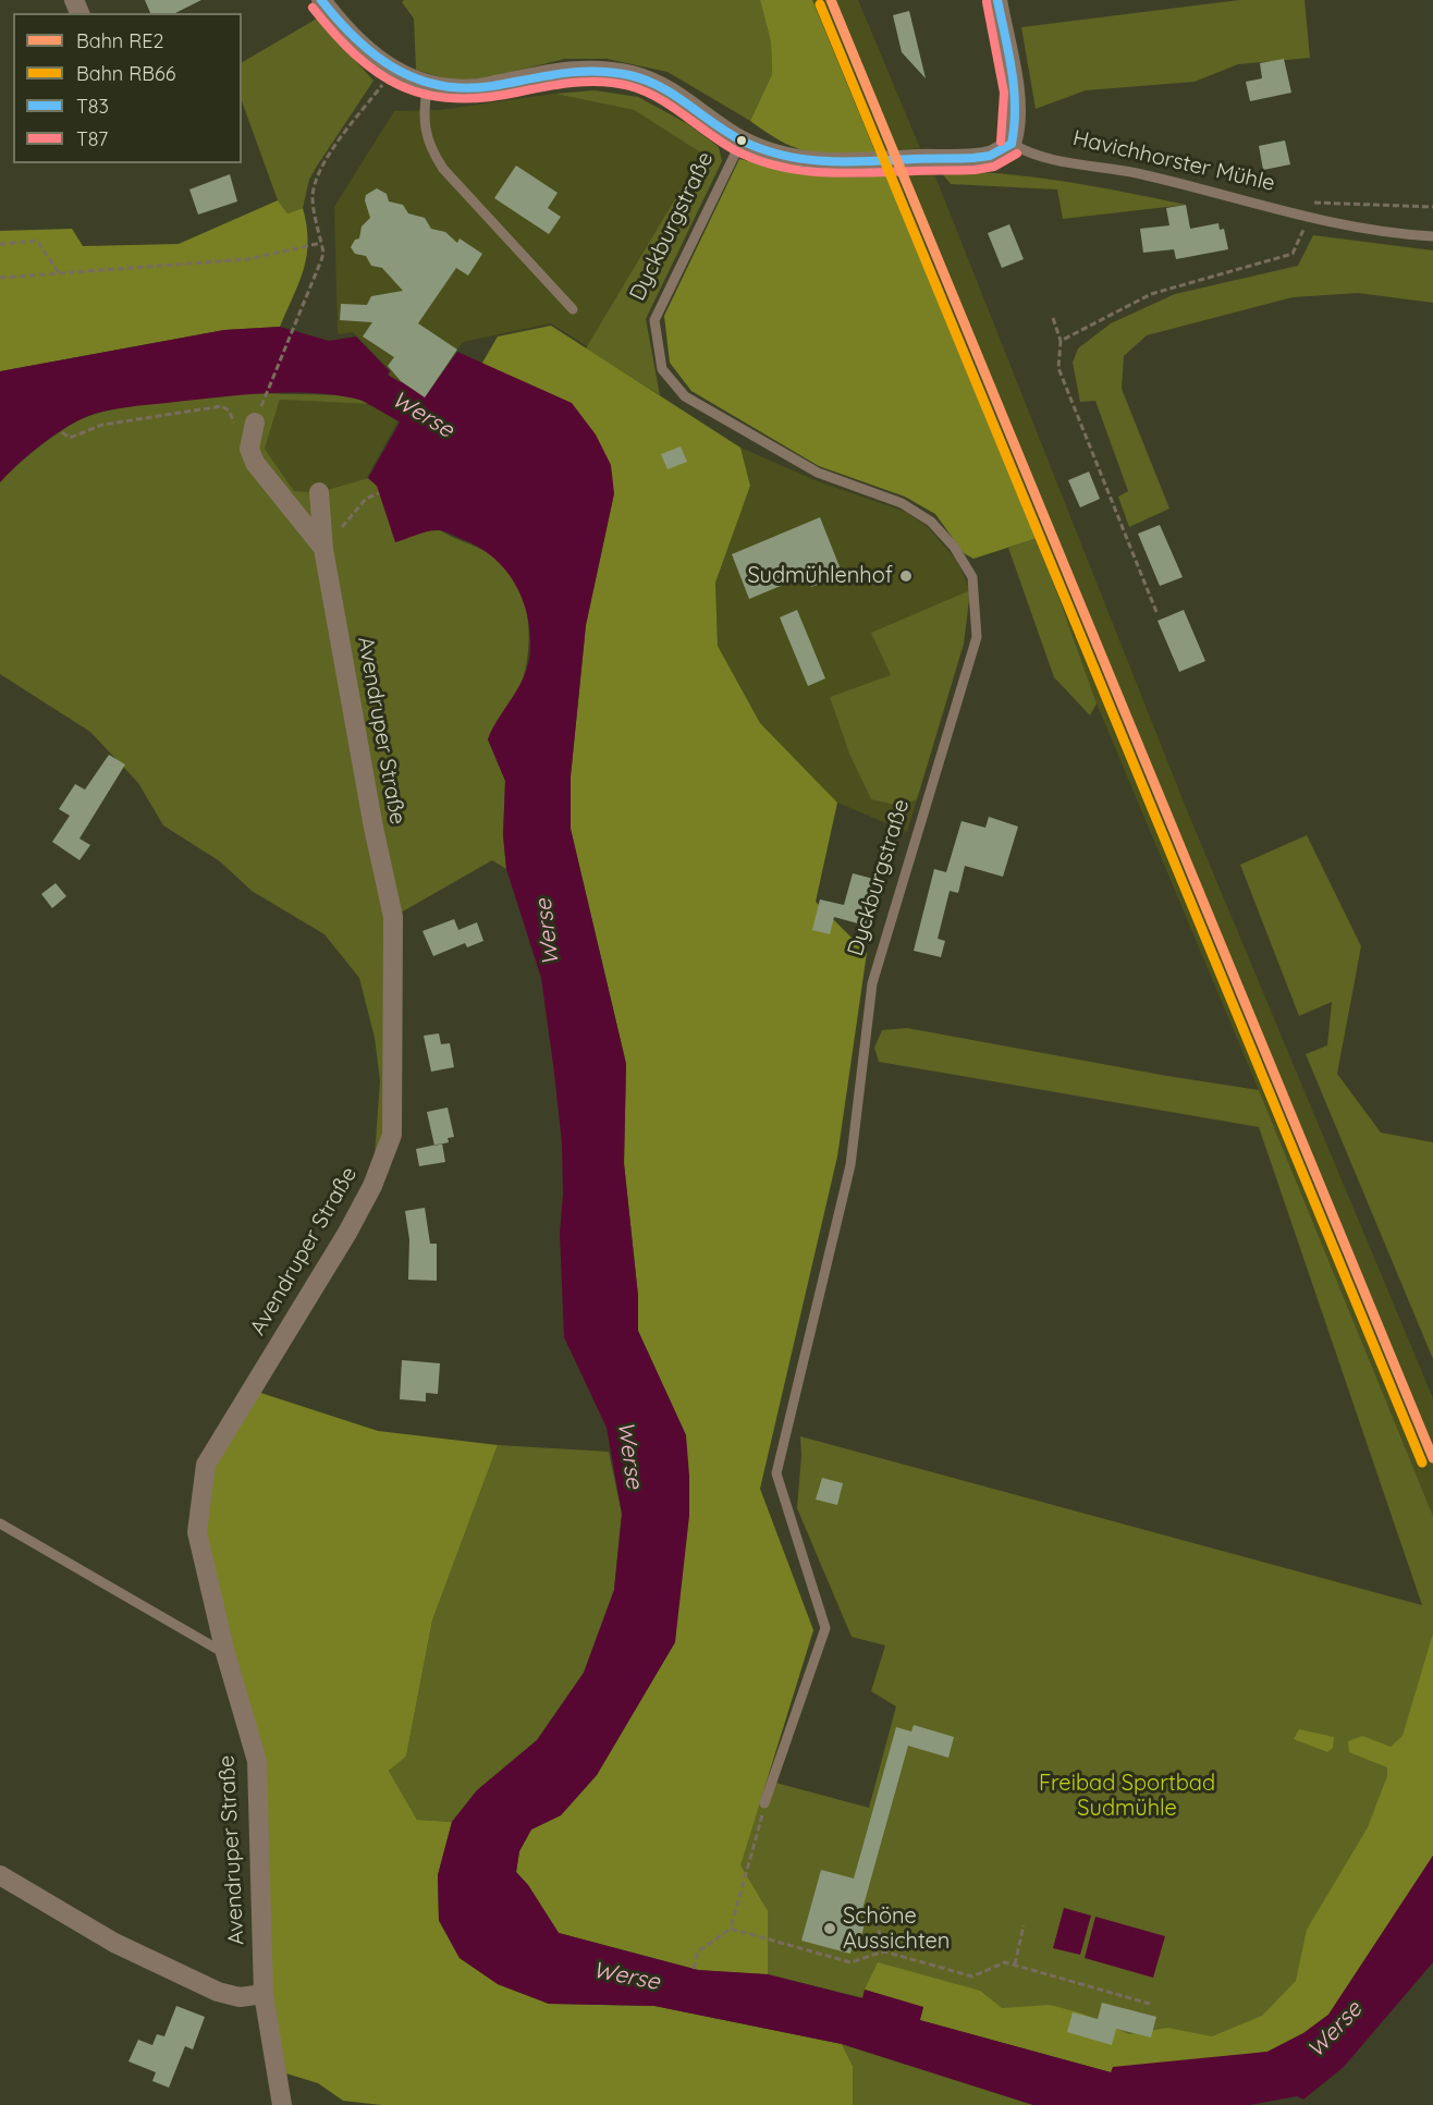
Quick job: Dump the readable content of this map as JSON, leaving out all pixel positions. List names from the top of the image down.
{
  "streets": {
    "street": ["Dyckburgstraße", "Avendruper Straße"],
    "lane": ["Havichhorster Mühle"]
  },
  "crossings": [
    ["Havichhorster Mühle", "Dyckburgstraße"]
  ],
  "water": ["Werse"],
  "parks": ["Freibad Sportbad Sudmühle"],
  "places": ["Sudmühlenhof", "Schöne Aussichten"],
  "lines": [
    "rail line RE2",
    "transit line T83",
    "transit line T87",
    "rail line RB66"
  ],
  "legend": [
    "Bahn RE2",
    "Bahn RB66",
    "T83",
    "T87"
  ]
}
